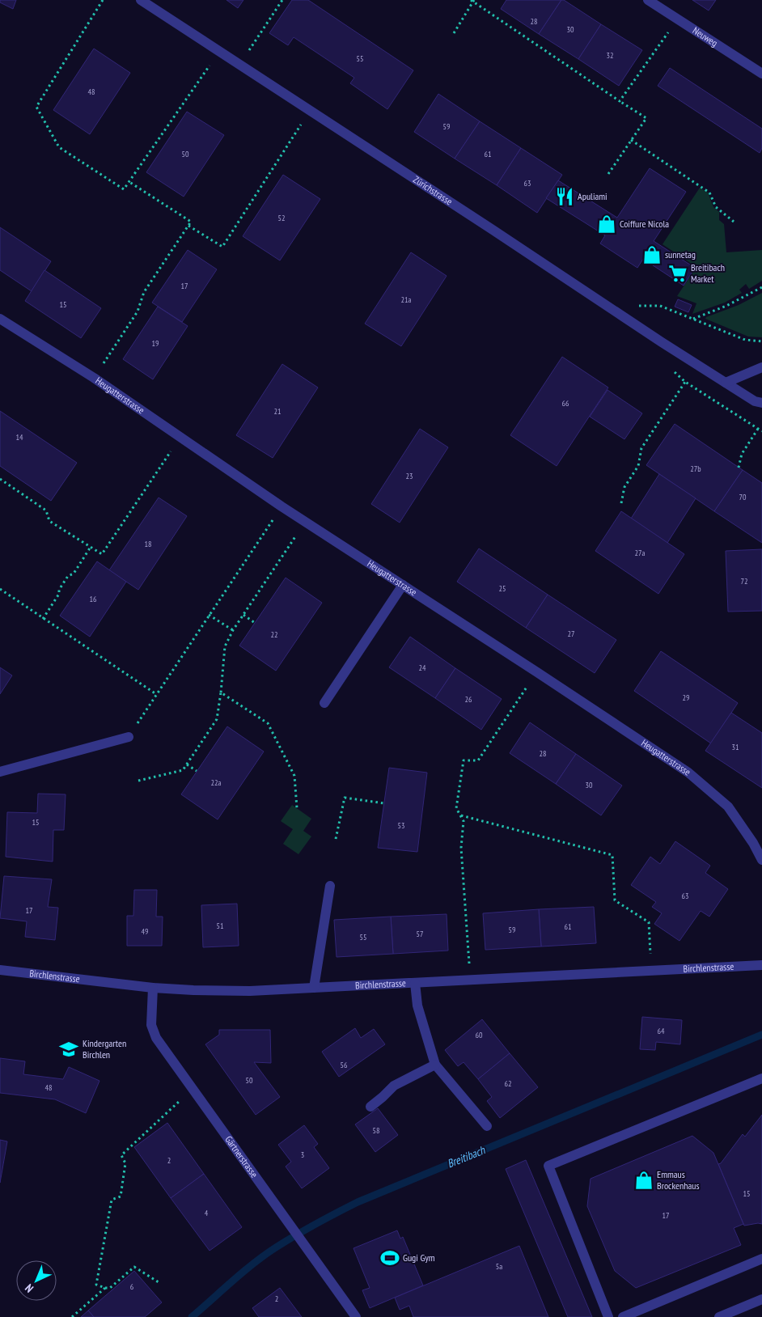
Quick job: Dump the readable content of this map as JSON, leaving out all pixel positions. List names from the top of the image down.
{
  "streets": {
    "street": [
      "Neuweg",
      "Zürichstrasse",
      "Heugatterstrasse",
      "Birchlenstrasse",
      "Gärtnerstrasse"
    ]
  },
  "crossings": [
    ["Birchlenstrasse", "Gärtnerstrasse"]
  ],
  "water": ["Breitibach"],
  "places": {
    "restaurant": ["Apuliami"],
    "shop": ["Coiffure Nicola", "sunnetag", "Emmaus Brockenhaus"],
    "supermarket": ["Breitibach Market"],
    "school or university": ["Kindergarten Birchlen"],
    "sports": ["Gugi Gym"]
  },
  "house_numbers": [
    "28",
    "30",
    "32",
    "55",
    "48",
    "59",
    "50",
    "61",
    "63",
    "52",
    "17",
    "21a",
    "15",
    "19",
    "66",
    "21",
    "14",
    "27b",
    "23",
    "70",
    "18",
    "27a",
    "72",
    "25",
    "16",
    "27",
    "22",
    "24",
    "29",
    "26",
    "31",
    "28",
    "22a",
    "30",
    "15",
    "53",
    "63",
    "17",
    "51",
    "61",
    "59",
    "49",
    "57",
    "55",
    "64",
    "60",
    "56",
    "50",
    "62",
    "48",
    "58",
    "3",
    "2",
    "15",
    "4",
    "17",
    "5a",
    "6",
    "2"
  ],
  "north": "bottom left"
}
